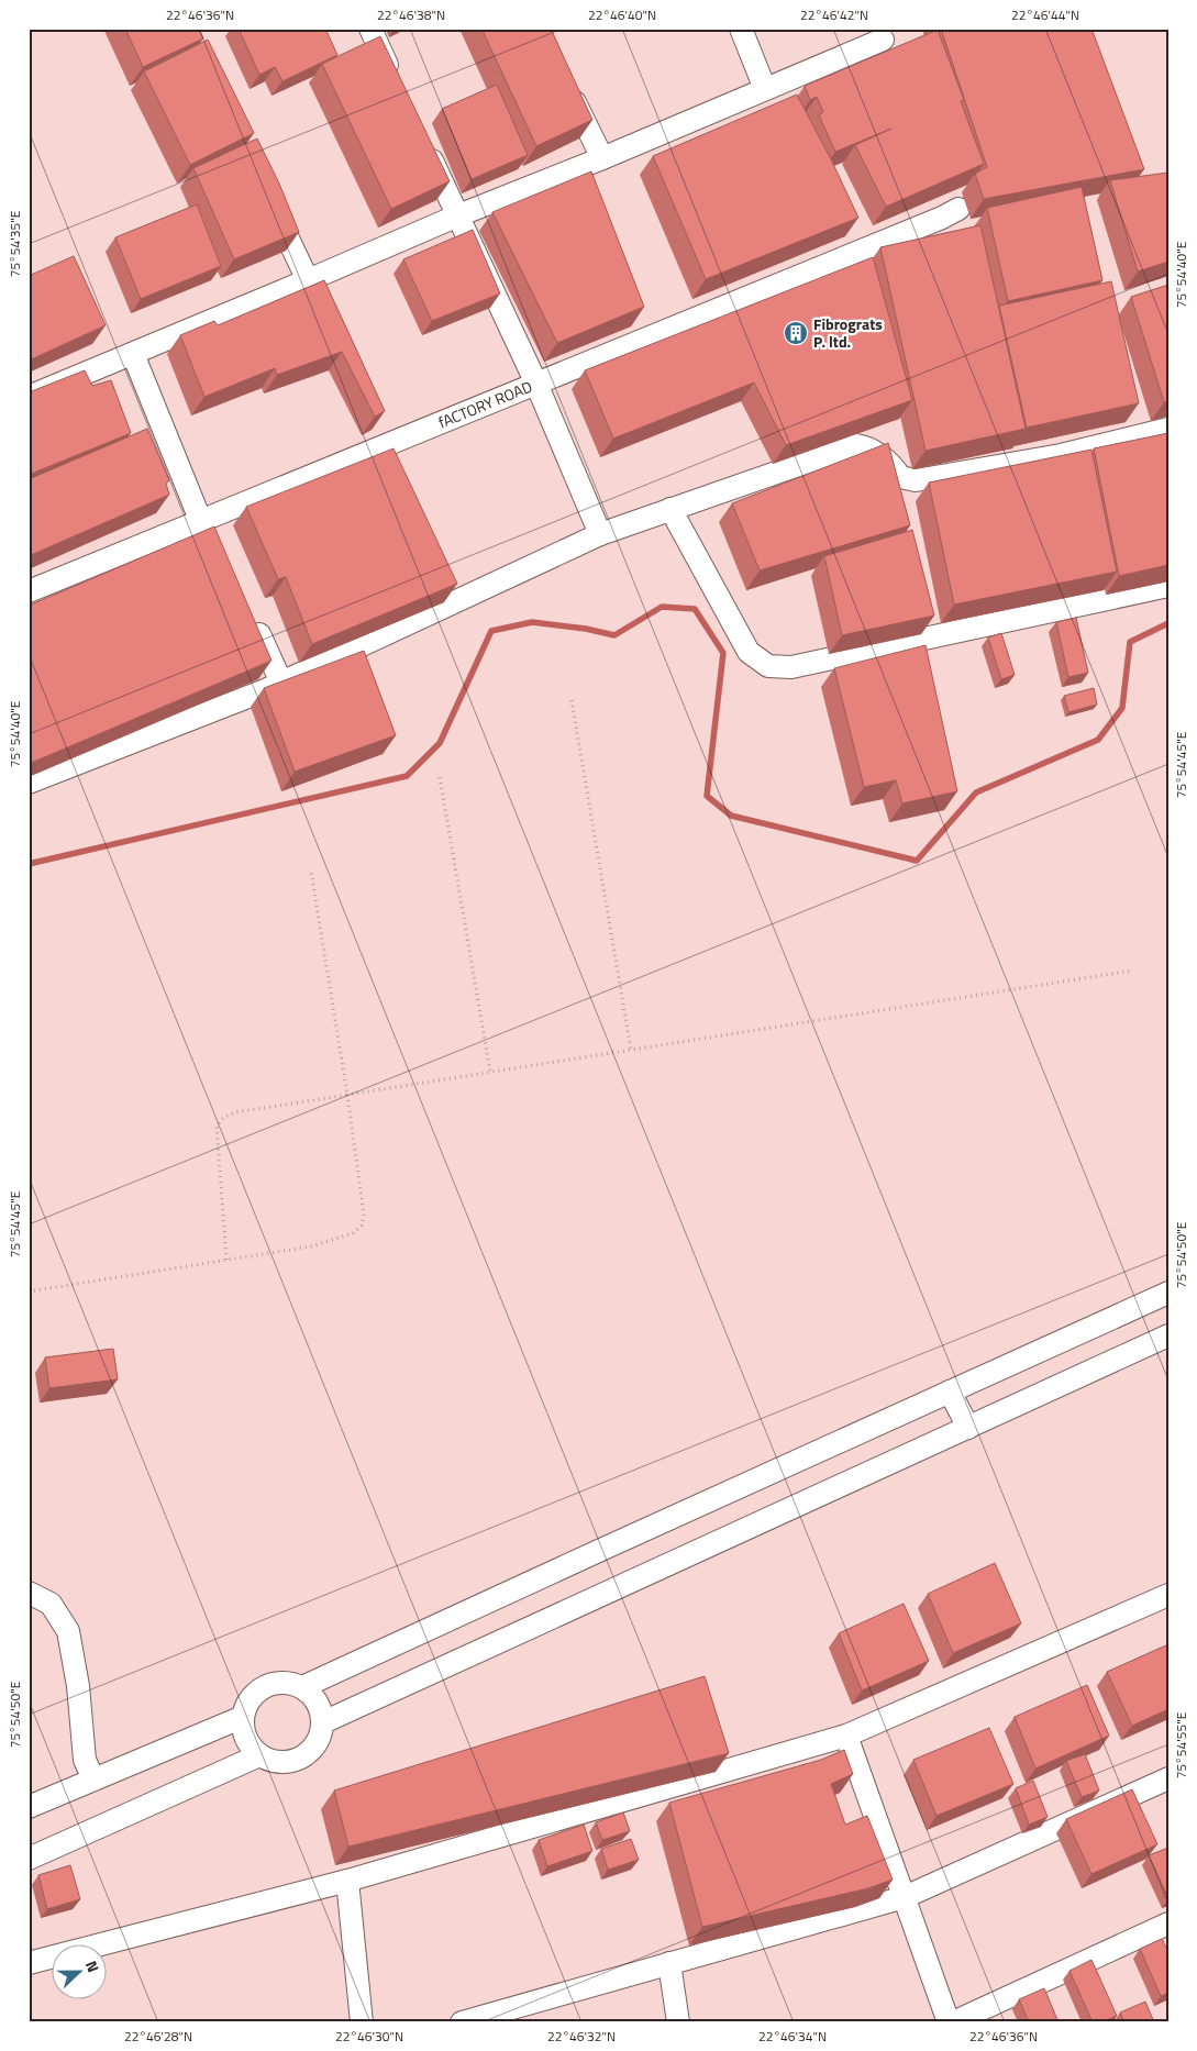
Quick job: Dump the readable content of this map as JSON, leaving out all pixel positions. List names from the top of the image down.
{
  "streets": {
    "street": ["fACTORY ROAD"]
  },
  "places": {
    "building": ["Fibrograts P. ltd."]
  },
  "north": "right",
  "coordinates": [
    "22°46'36\"N",
    "22°46'38\"N",
    "22°46'40\"N",
    "22°46'42\"N",
    "22°46'44\"N",
    "75°54'35\"E",
    "75°54'40\"E",
    "75°54'45\"E",
    "75°54'50\"E",
    "75°54'55\"E",
    "22°46'28\"N",
    "22°46'30\"N",
    "22°46'32\"N",
    "22°46'34\"N"
  ]
}
